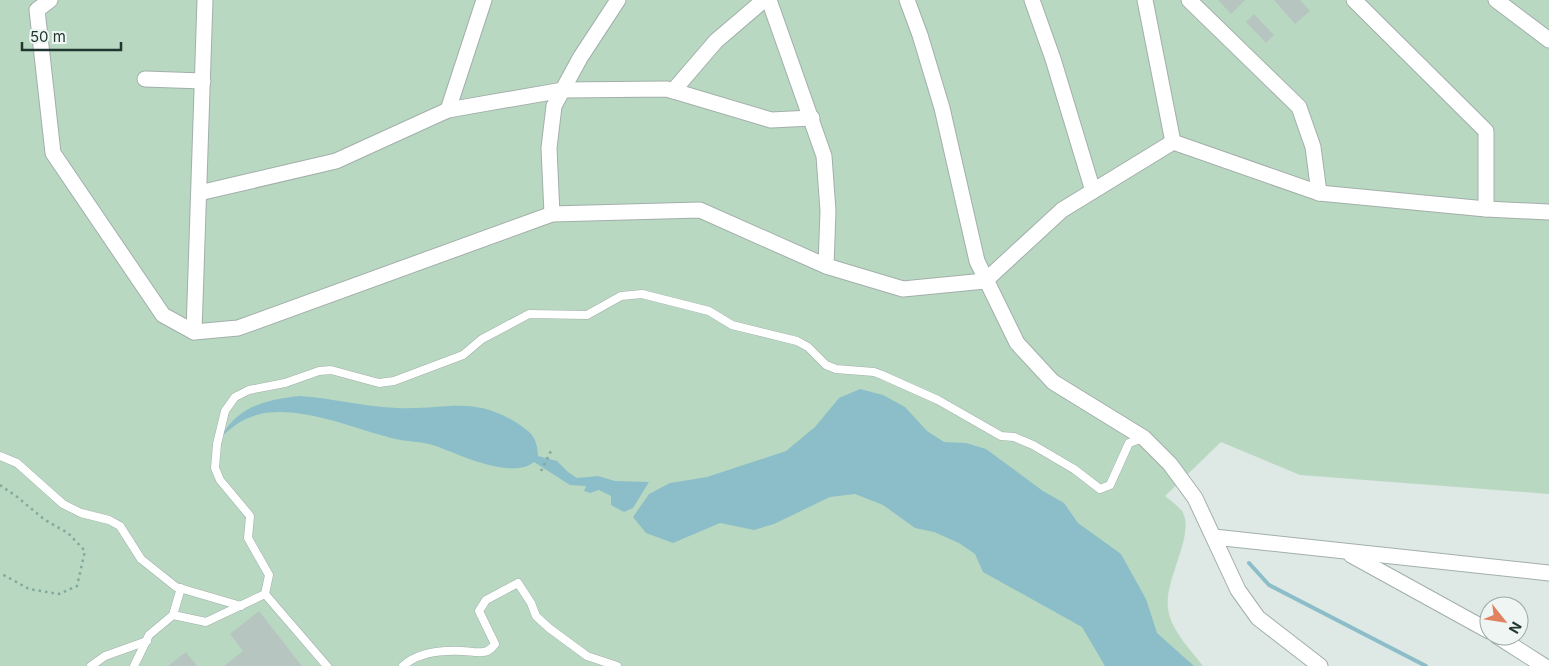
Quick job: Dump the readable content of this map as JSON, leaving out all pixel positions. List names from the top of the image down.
{
  "scale_bar": "50 m",
  "north": "bottom right"
}
